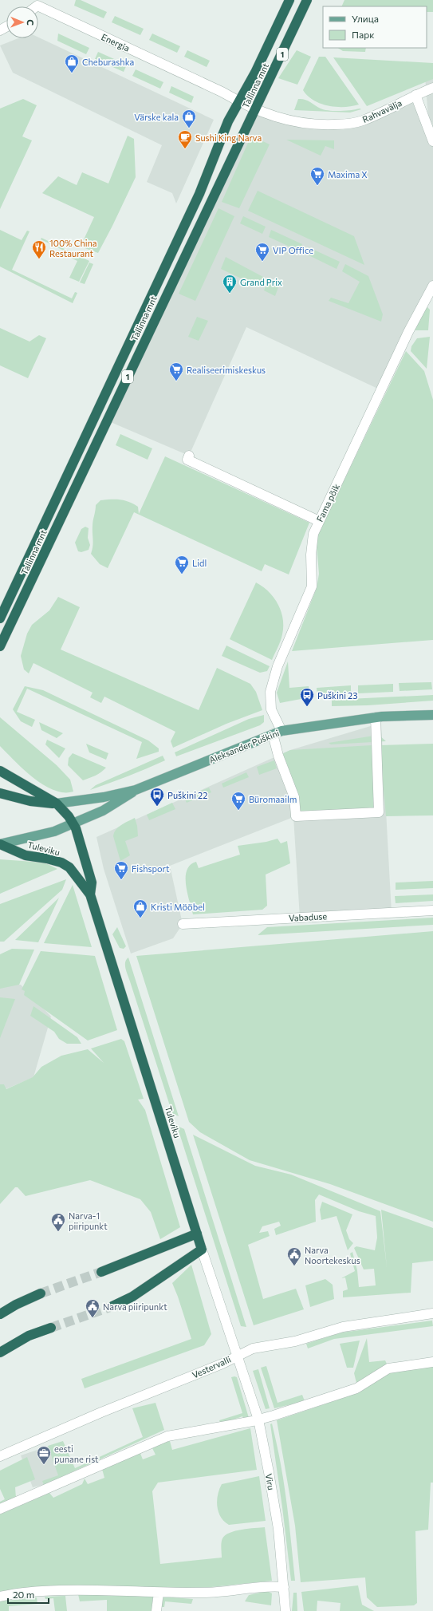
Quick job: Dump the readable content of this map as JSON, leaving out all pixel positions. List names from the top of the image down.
{
  "streets": {
    "highway": ["1", "Tallinna mnt", "Tuleviku"],
    "main road": ["Aleksander Puškini"],
    "street": [
      "Energia",
      "Rahvavälja",
      "Fama põik",
      "Vabaduse",
      "Vestervalli",
      "Viru"
    ]
  },
  "crossings": [
    ["Energia", "Tallinna mnt"],
    ["Energia", "Rahvavälja"],
    ["Tallinna mnt", "Rahvavälja"],
    ["Fama põik", "Aleksander Puškini"],
    ["Aleksander Puškini", "Tuleviku"],
    ["Tuleviku", "Vestervalli"],
    ["Tuleviku", "Viru"],
    ["Vestervalli", "Viru"]
  ],
  "places": {
    "shop": ["Cheburashka", "Värske kala", "Kristi Mööbel"],
    "cafe": ["Sushi King Narva"],
    "supermarket": [
      "Maxima X",
      "VIP Office",
      "Realiseerimiskeskus",
      "Lidl",
      "Büromaailm",
      "Fishsport"
    ],
    "restaurant": ["100% China Restaurant"],
    "building": ["Grand Prix"],
    "bus stop": ["Puškini 23", "Puškini 22"],
    "public building": ["Narva-1 piiripunkt", "Narva Noortekeskus", "Narva piiripunkt"],
    "office": ["eesti punane rist"]
  },
  "legend": ["Улица", "Парк"],
  "scale_bar": "20 m",
  "north": "right"
}
